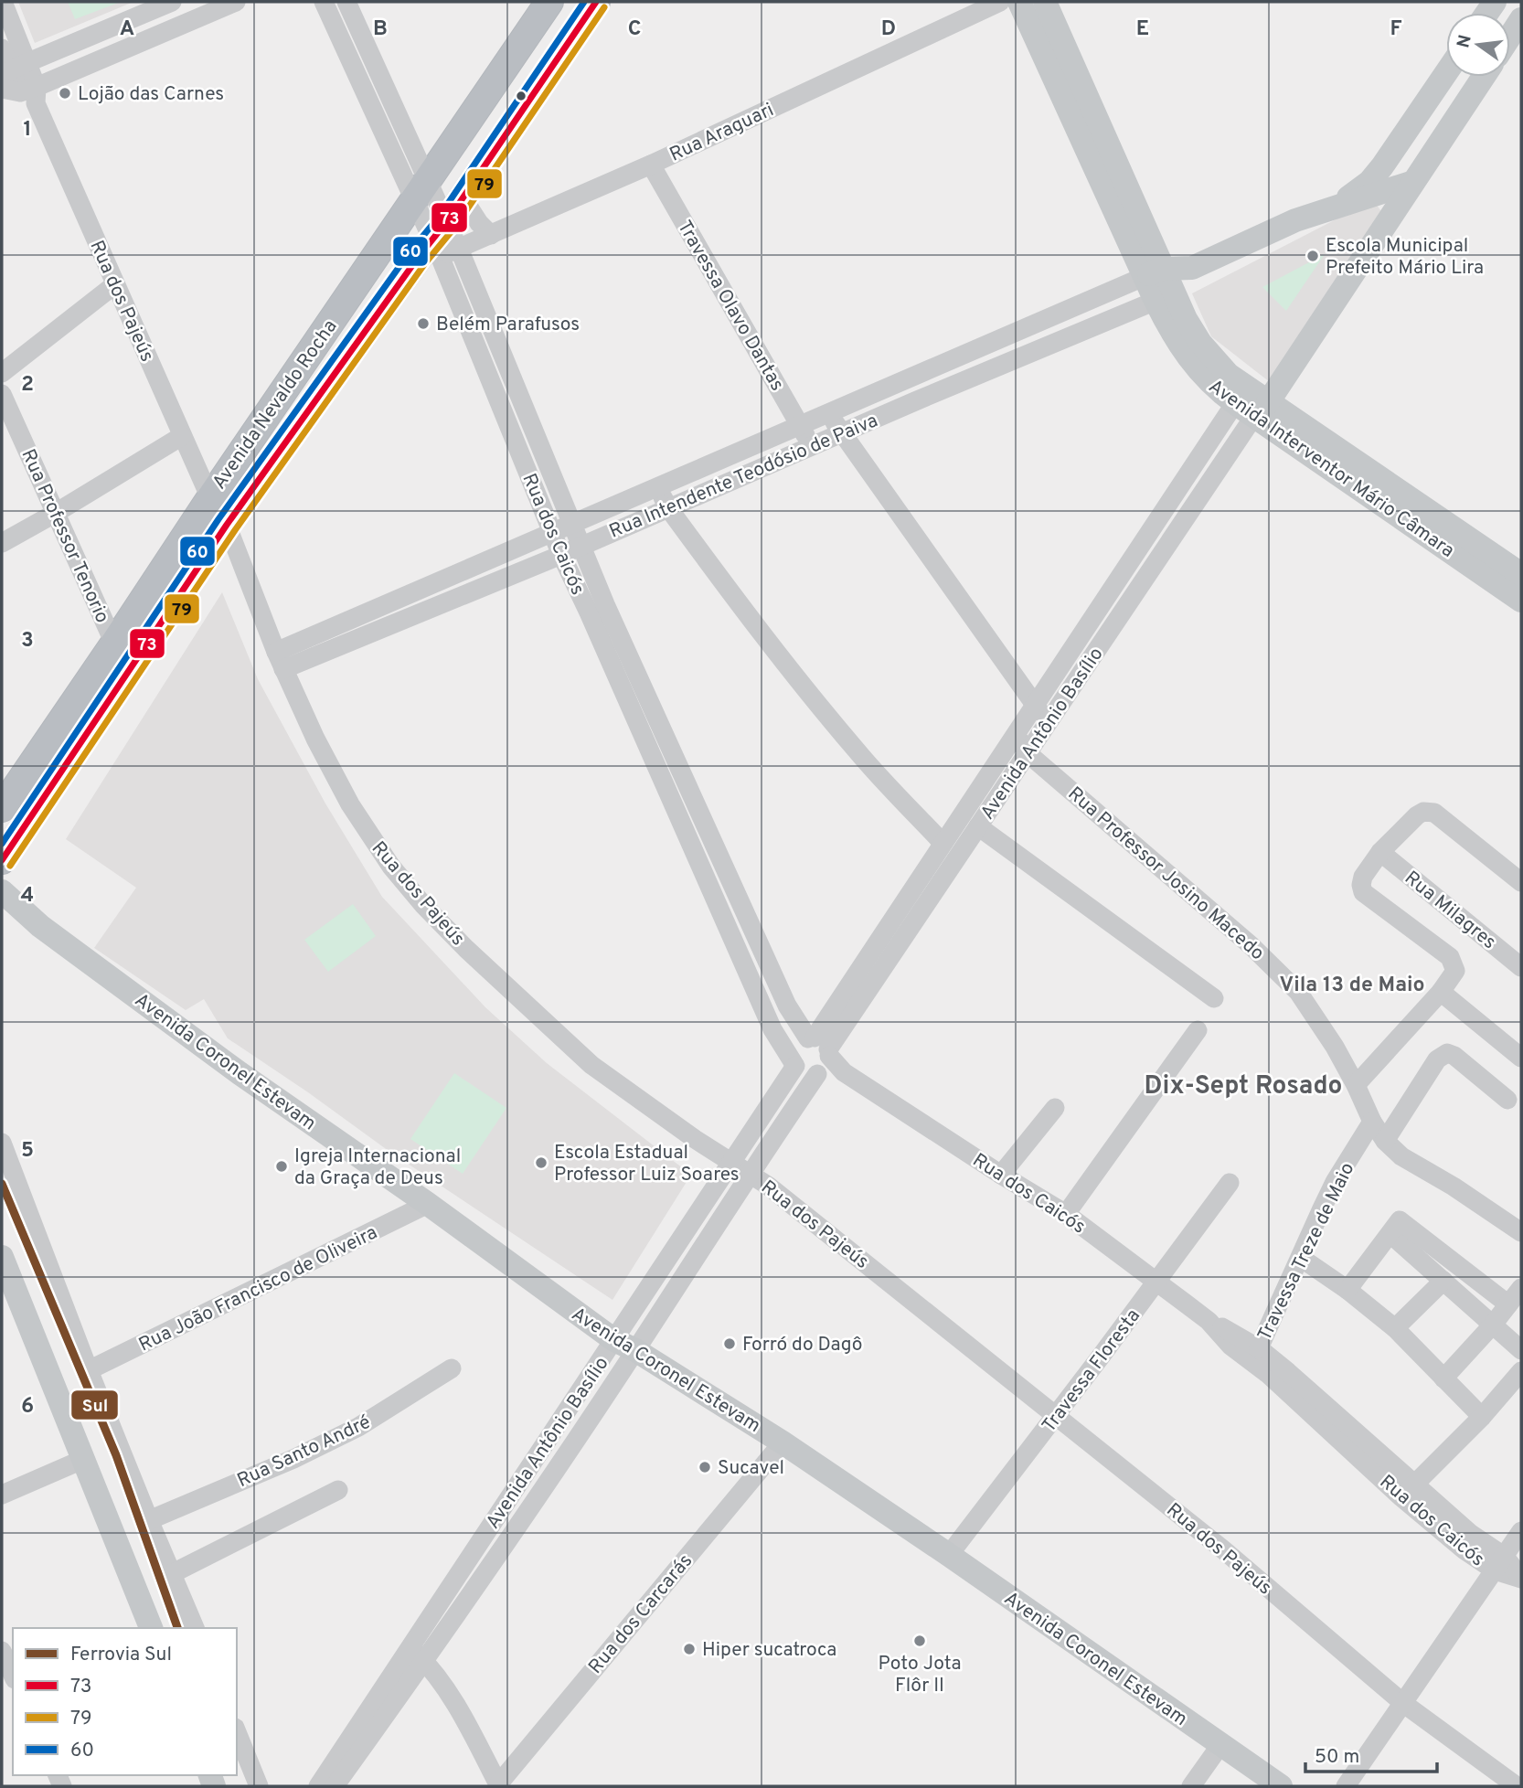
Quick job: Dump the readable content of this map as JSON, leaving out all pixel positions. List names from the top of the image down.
{
  "streets": {
    "highway": ["Avenida Nevaldo Rocha"],
    "main road": [
      "Avenida Interventor Mário Câmara",
      "Rua Intendente Teodósio de Paiva",
      "Avenida Antônio Basílio",
      "Avenida Coronel Estevam"
    ],
    "street": [
      "Rua Araguari",
      "Rua dos Pajeús",
      "Travessa Olavo Dantas",
      "Rua dos Caicós",
      "Rua Professor Tenorio",
      "Rua Professor Josino Macedo",
      "Rua Milagres",
      "Travessa Treze de Maio",
      "Rua João Francisco de Oliveira",
      "Travessa Floresta",
      "Rua Santo André",
      "Rua dos Carcarás"
    ]
  },
  "crossings": [
    ["Rua Araguari", "Travessa Olavo Dantas"],
    ["Rua Araguari", "Avenida Nevaldo Rocha"],
    ["Rua Araguari", "Rua dos Caicós"],
    ["Rua dos Pajeús", "Avenida Nevaldo Rocha"],
    ["Rua dos Pajeús", "Rua Intendente Teodósio de Paiva"],
    ["Rua dos Pajeús", "Avenida Antônio Basílio"],
    ["Rua dos Pajeús", "Travessa Floresta"],
    ["Travessa Olavo Dantas", "Rua Intendente Teodósio de Paiva"],
    ["Avenida Nevaldo Rocha", "Rua dos Caicós"],
    ["Avenida Nevaldo Rocha", "Rua Professor Tenorio"],
    ["Avenida Interventor Mário Câmara", "Rua Intendente Teodósio de Paiva"],
    ["Avenida Interventor Mário Câmara", "Avenida Antônio Basílio"],
    ["Rua Intendente Teodósio de Paiva", "Rua dos Caicós"],
    ["Rua Intendente Teodósio de Paiva", "Avenida Antônio Basílio"],
    ["Rua dos Caicós", "Avenida Antônio Basílio"],
    ["Rua dos Caicós", "Travessa Treze de Maio"],
    ["Rua dos Caicós", "Travessa Floresta"],
    ["Avenida Antônio Basílio", "Rua Professor Josino Macedo"],
    ["Avenida Antônio Basílio", "Avenida Coronel Estevam"],
    ["Rua Professor Josino Macedo", "Travessa Treze de Maio"],
    ["Avenida Coronel Estevam", "Rua João Francisco de Oliveira"],
    ["Avenida Coronel Estevam", "Travessa Floresta"],
    ["Avenida Coronel Estevam", "Rua dos Carcarás"]
  ],
  "districts": ["Vila 13 de Maio", "Dix-Sept Rosado"],
  "places": [
    "Lojão das Carnes",
    "Escola Municipal Prefeito Mário Lira",
    "Belém Parafusos",
    "Escola Estadual Professor Luiz Soares",
    "Igreja Internacional da Graça de Deus",
    "Forró do Dagô",
    "Sucavel",
    "Poto Jota Flôr II",
    "Hiper sucatroca"
  ],
  "lines": [
    "transit line 73",
    "transit line 60",
    "transit line 79",
    "rail line Sul"
  ],
  "legend": [
    "Ferrovia Sul",
    "73",
    "79",
    "60"
  ],
  "scale_bar": "50 m",
  "north": "left",
  "grid": {
    "columns": [
      "A",
      "B",
      "C",
      "D",
      "E",
      "F"
    ],
    "rows": [
      "1",
      "2",
      "3",
      "4",
      "5",
      "6"
    ]
  }
}
